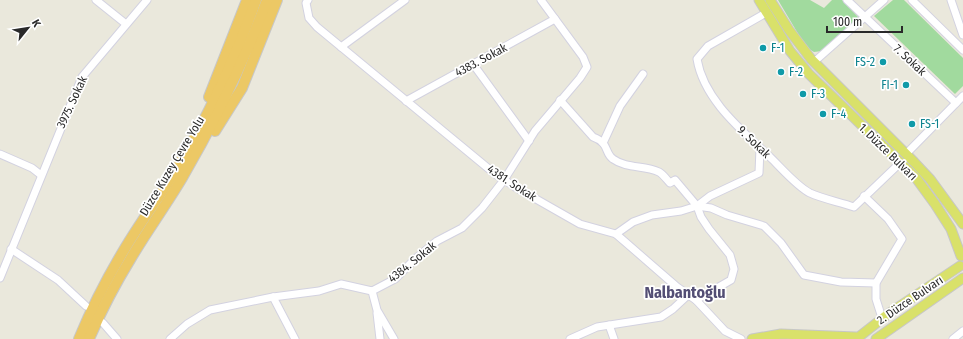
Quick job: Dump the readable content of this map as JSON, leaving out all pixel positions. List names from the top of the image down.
{
  "streets": {
    "highway": ["Düzce Kuzey Çevre Yolu"],
    "main road": ["1. Düzce Bulvarı", "2. Düzce Bulvarı"],
    "street": [
      "4383. Sokak",
      "7. Sokak",
      "3975. Sokak",
      "9. Sokak",
      "4381. Sokak",
      "4384. Sokak"
    ]
  },
  "crossings": [
    ["4383. Sokak", "4381. Sokak"],
    ["4383. Sokak", "4384. Sokak"],
    ["9. Sokak", "1. Düzce Bulvarı"],
    ["4381. Sokak", "4384. Sokak"]
  ],
  "districts": ["Nalbantoğlu"],
  "places": [
    "F-1",
    "FS-2",
    "F-2",
    "FI-1",
    "F-3",
    "F-4",
    "FS-1"
  ],
  "scale_bar": "100 m",
  "north": "top right"
}
